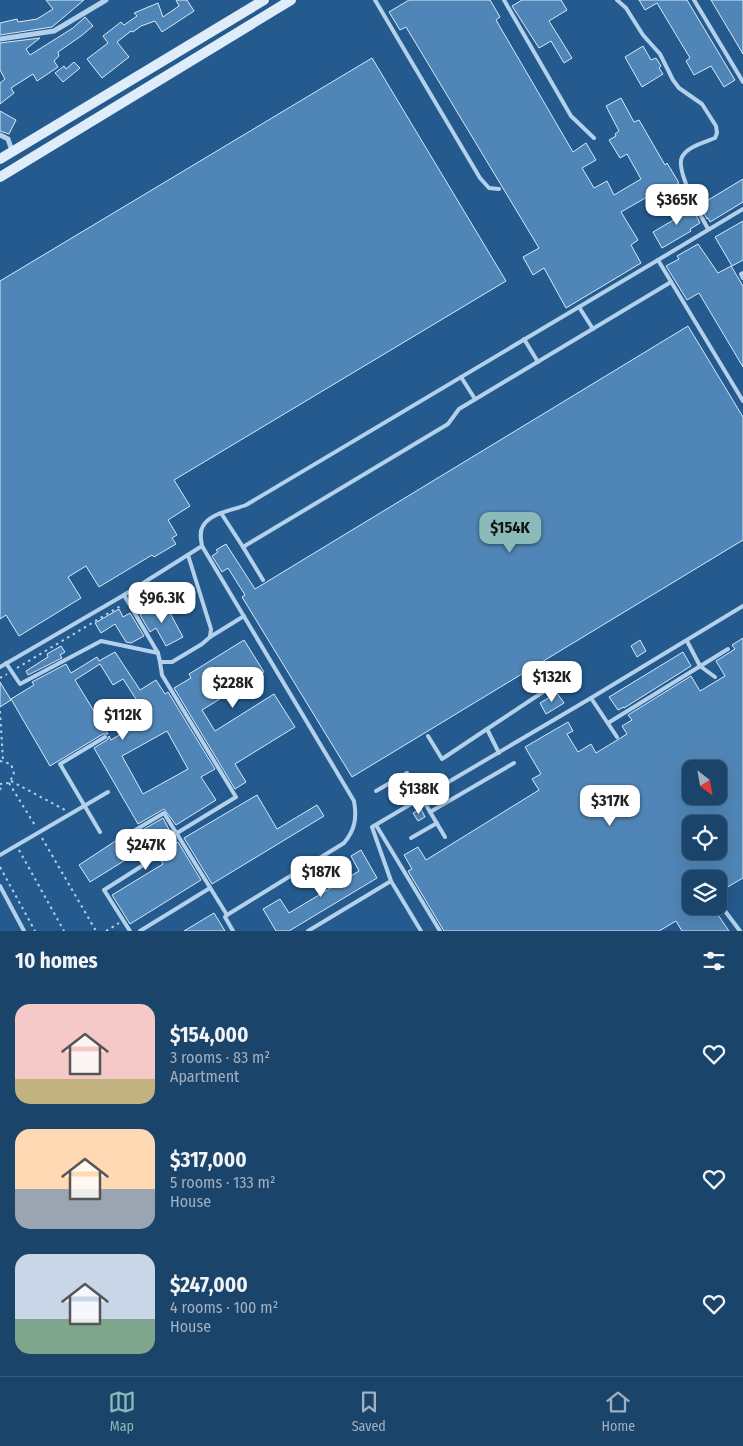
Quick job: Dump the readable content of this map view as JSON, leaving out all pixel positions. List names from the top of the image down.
{
  "north": "bottom right",
  "page": {
    "price": [
      "$365K",
      "$154K",
      "$96.3K",
      "$132K",
      "$228K",
      "$112K",
      "$138K",
      "$317K",
      "$247K",
      "$187K"
    ],
    "heading": "10 homes",
    "list": [
      {
        "name": "$154,000",
        "note": "3 rooms · 83 m² · Apartment"
      },
      {
        "name": "$317,000",
        "note": "5 rooms · 133 m² · House"
      },
      {
        "name": "$247,000",
        "note": "4 rooms · 100 m² · House"
      }
    ],
    "tabs": ["Map", "Saved", "Home"]
  }
}
